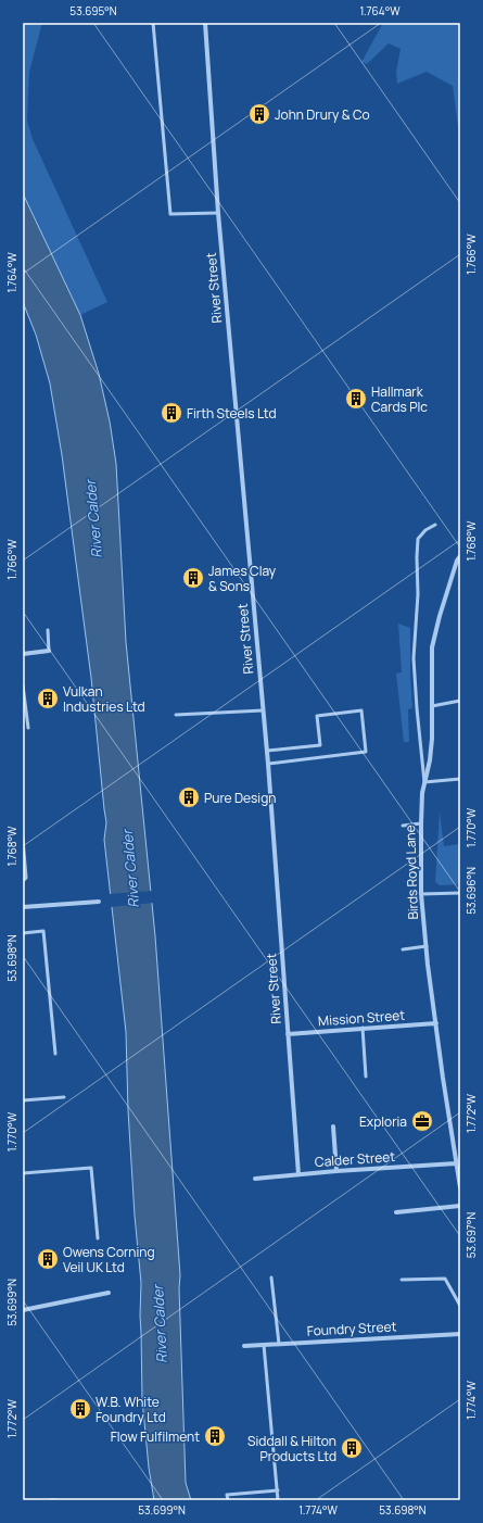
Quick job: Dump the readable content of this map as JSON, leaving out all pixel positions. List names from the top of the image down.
{
  "streets": {
    "street": [
      "River Street",
      "Birds Royd Lane",
      "Mission Street",
      "Calder Street",
      "Foundry Street"
    ]
  },
  "crossings": [
    ["River Street", "Mission Street"],
    ["River Street", "Calder Street"],
    ["Birds Royd Lane", "Mission Street"],
    ["Birds Royd Lane", "Calder Street"]
  ],
  "water": ["River Calder"],
  "places": {
    "building": [
      "John Drury & Co",
      "Hallmark Cards Plc",
      "Firth Steels Ltd",
      "James Clay & Sons",
      "Vulkan Industries Ltd",
      "Pure Design",
      "Owens Corning Veil UK Ltd",
      "W.B. White Foundry Ltd",
      "Flow Fulfilment",
      "Siddall & Hilton Products Ltd"
    ],
    "office": ["Exploria"]
  },
  "coordinates": [
    "53.695°N",
    "1.764°W",
    "1.766°W",
    "1.768°W",
    "1.770°W",
    "53.696°N",
    "53.698°N",
    "1.772°W",
    "53.697°N",
    "53.699°N",
    "1.774°W"
  ]
}
